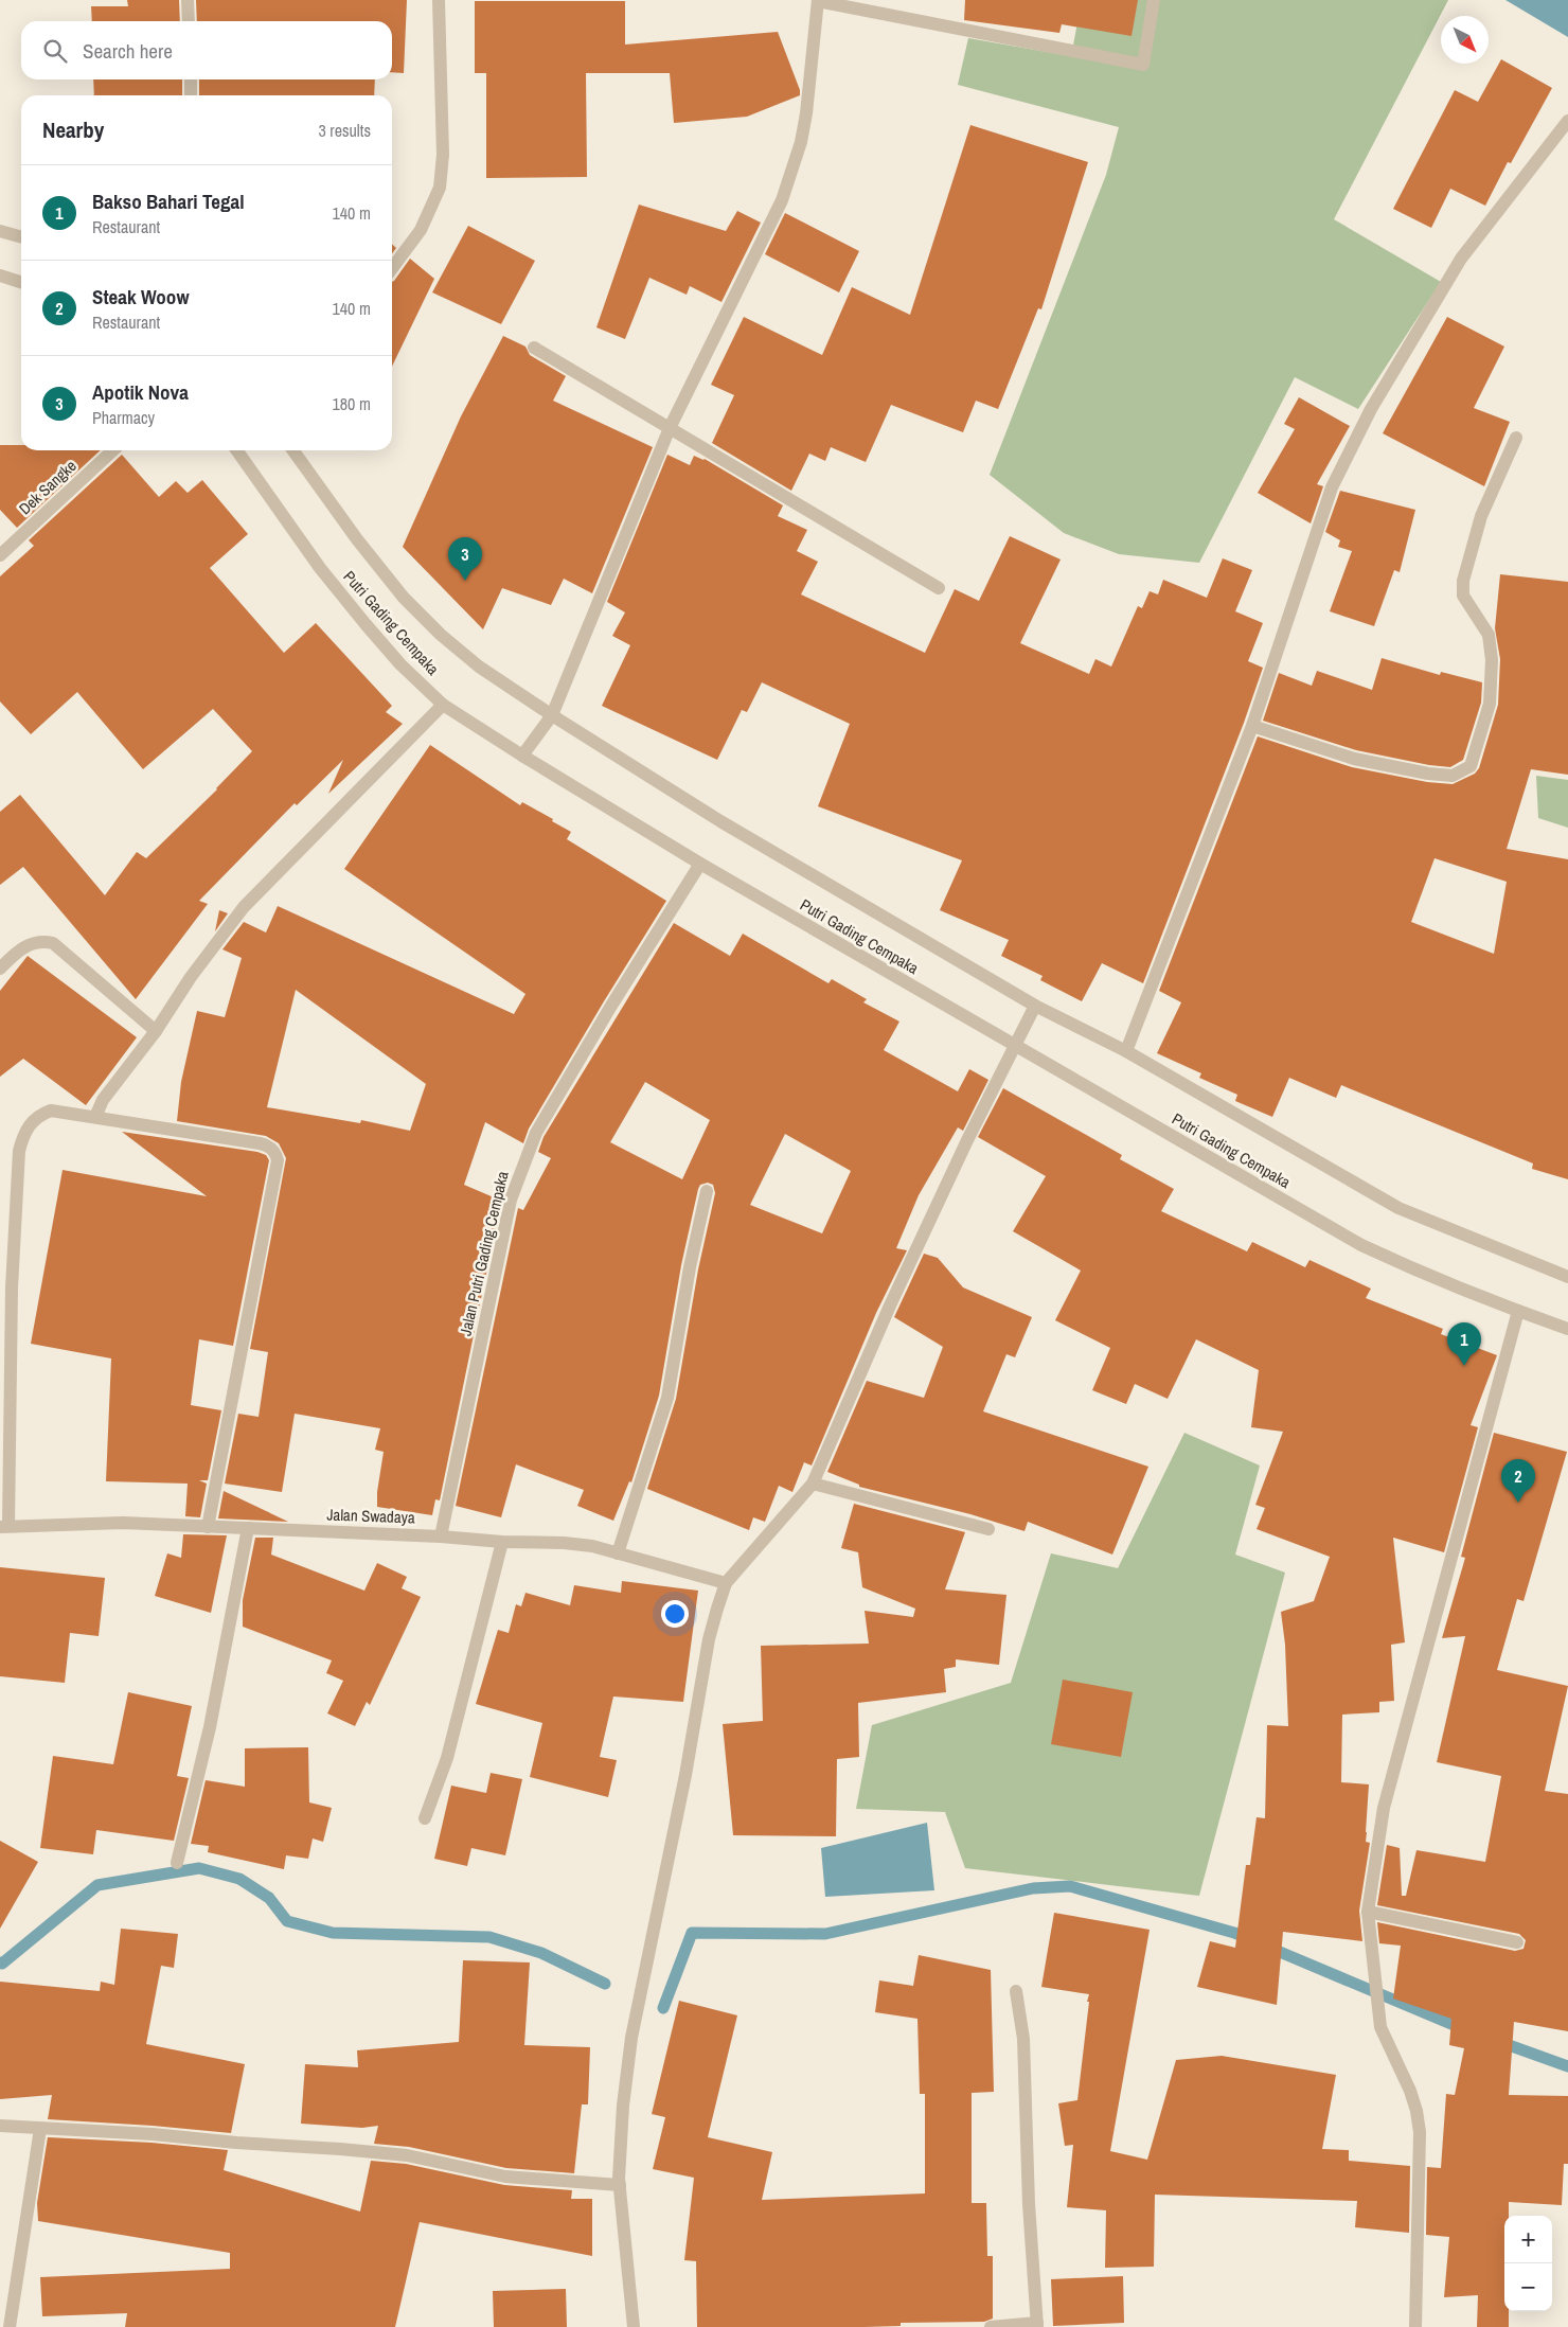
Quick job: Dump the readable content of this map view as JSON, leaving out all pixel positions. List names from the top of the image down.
{
  "streets": {
    "street": [
      "Dek Sangke",
      "Putri Gading Cempaka",
      "Jalan Putri Gading Cempaka",
      "Jalan Swadaya"
    ]
  },
  "crossings": [
    ["Putri Gading Cempaka", "Jalan Putri Gading Cempaka"],
    ["Jalan Putri Gading Cempaka", "Jalan Swadaya"]
  ],
  "north": "bottom right",
  "page": {
    "search": "Search here",
    "heading": ["Nearby", "3 results"],
    "list": [
      {
        "mark": "1",
        "name": "Bakso Bahari Tegal",
        "note": "Restaurant",
        "value": "140 m"
      },
      {
        "mark": "2",
        "name": "Steak Woow",
        "note": "Restaurant",
        "value": "140 m"
      },
      {
        "mark": "3",
        "name": "Apotik Nova",
        "note": "Pharmacy",
        "value": "180 m"
      }
    ],
    "pins": ["3", "1", "2"],
    "map_buttons": ["+", "−"]
  }
}
